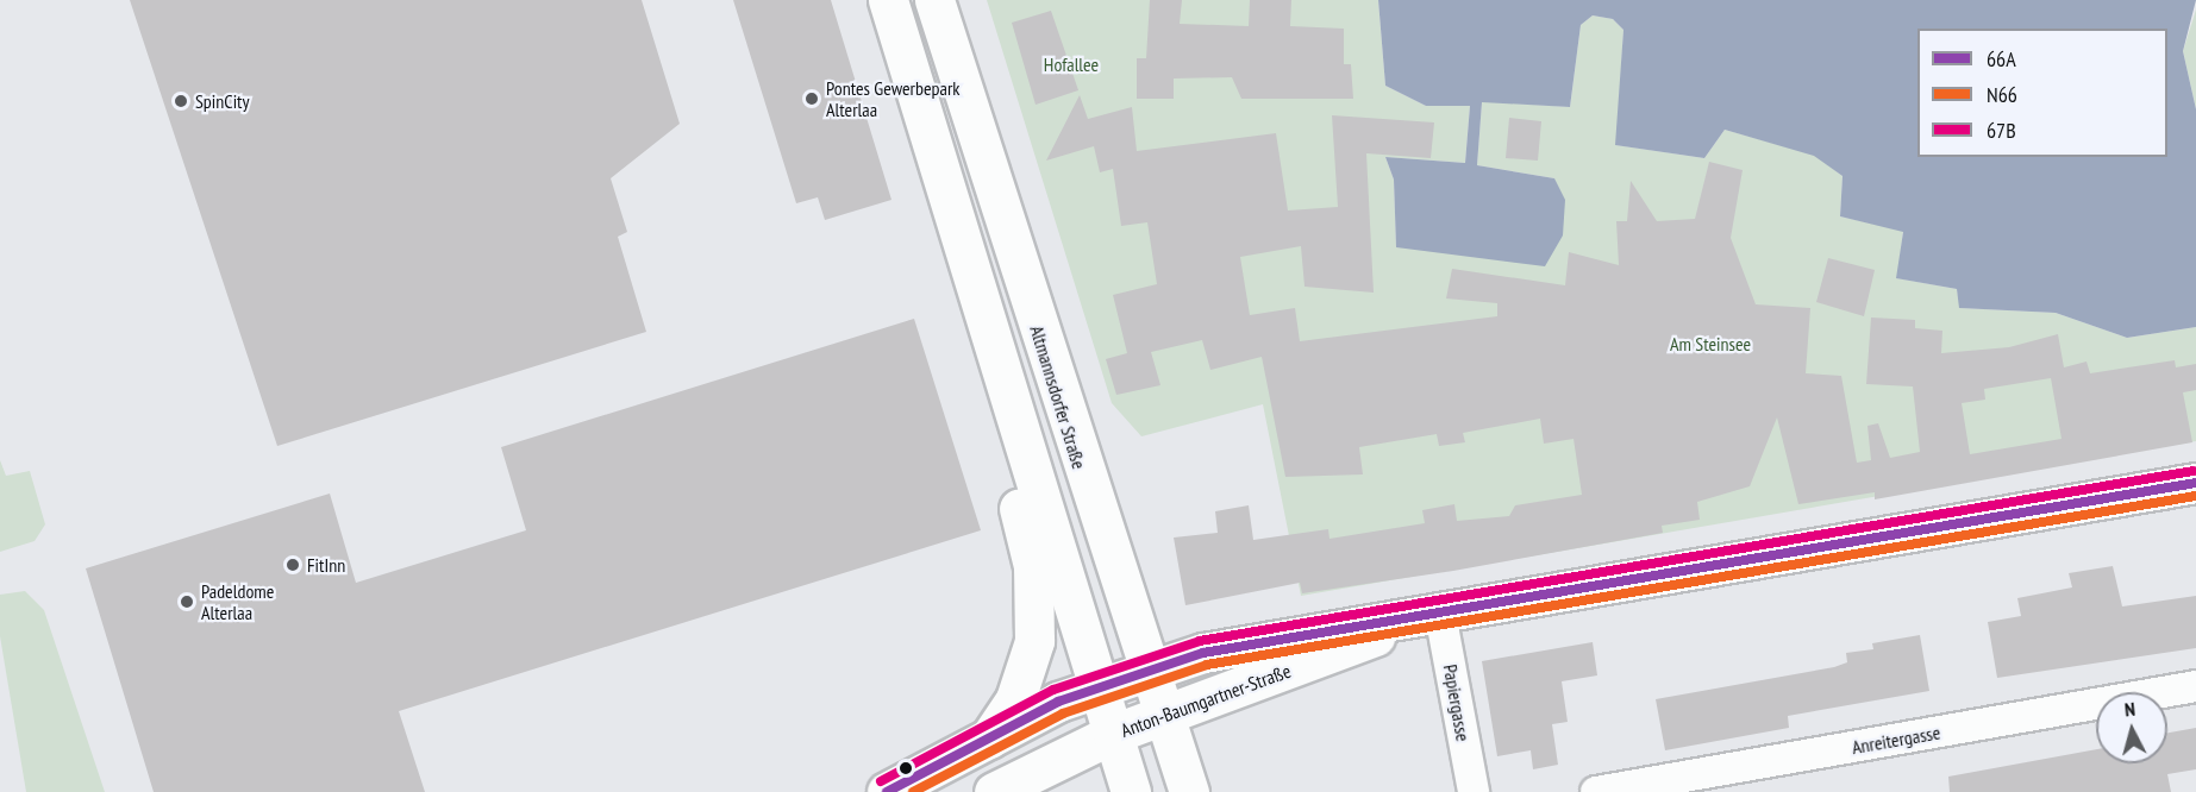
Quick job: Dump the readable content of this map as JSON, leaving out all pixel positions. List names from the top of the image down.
{
  "streets": {
    "main road": ["Altmannsdorfer Straße", "Anton-Baumgartner-Straße"],
    "street": ["Papiergasse", "Anreitergasse"]
  },
  "crossings": [
    ["Altmannsdorfer Straße", "Anton-Baumgartner-Straße"],
    ["Anton-Baumgartner-Straße", "Papiergasse"]
  ],
  "parks": ["Hofallee", "Am Steinsee"],
  "places": [
    "Pontes Gewerbepark Alterlaa",
    "SpinCity",
    "FitInn",
    "Padeldome Alterlaa"
  ],
  "lines": ["transit line 67B", "transit line 66A", "transit line N66"],
  "legend": ["66A", "N66", "67B"],
  "north": "top"
}
